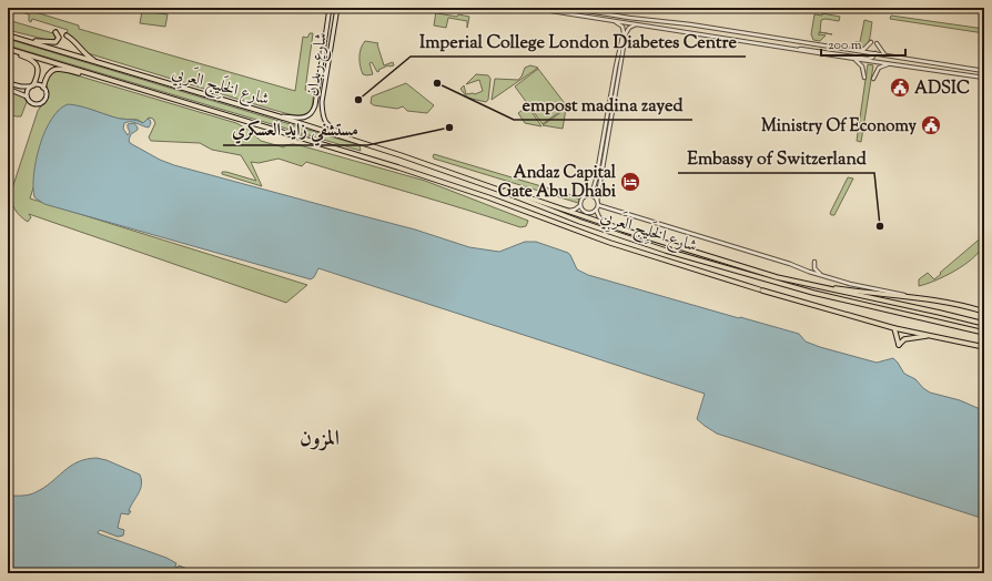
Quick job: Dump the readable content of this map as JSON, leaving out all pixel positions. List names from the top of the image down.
{
  "streets": {
    "main road": ["شارع ربدان", "شارع الخَلِيج العَربِي"]
  },
  "crossings": [
    ["شارع ربدان", "شارع الخَلِيج العَربِي"]
  ],
  "districts": ["المزون"],
  "places": {
    "other": [
      "empost madina zayed",
      "Imperial College London Diabetes Centre",
      "مستشفي زايد العسكري",
      "Embassy of Switzerland"
    ],
    "public building": ["ADSIC", "Ministry Of Economy"],
    "hotel": ["Andaz Capital Gate Abu Dhabi"]
  },
  "scale_bar": "200 m"
}
